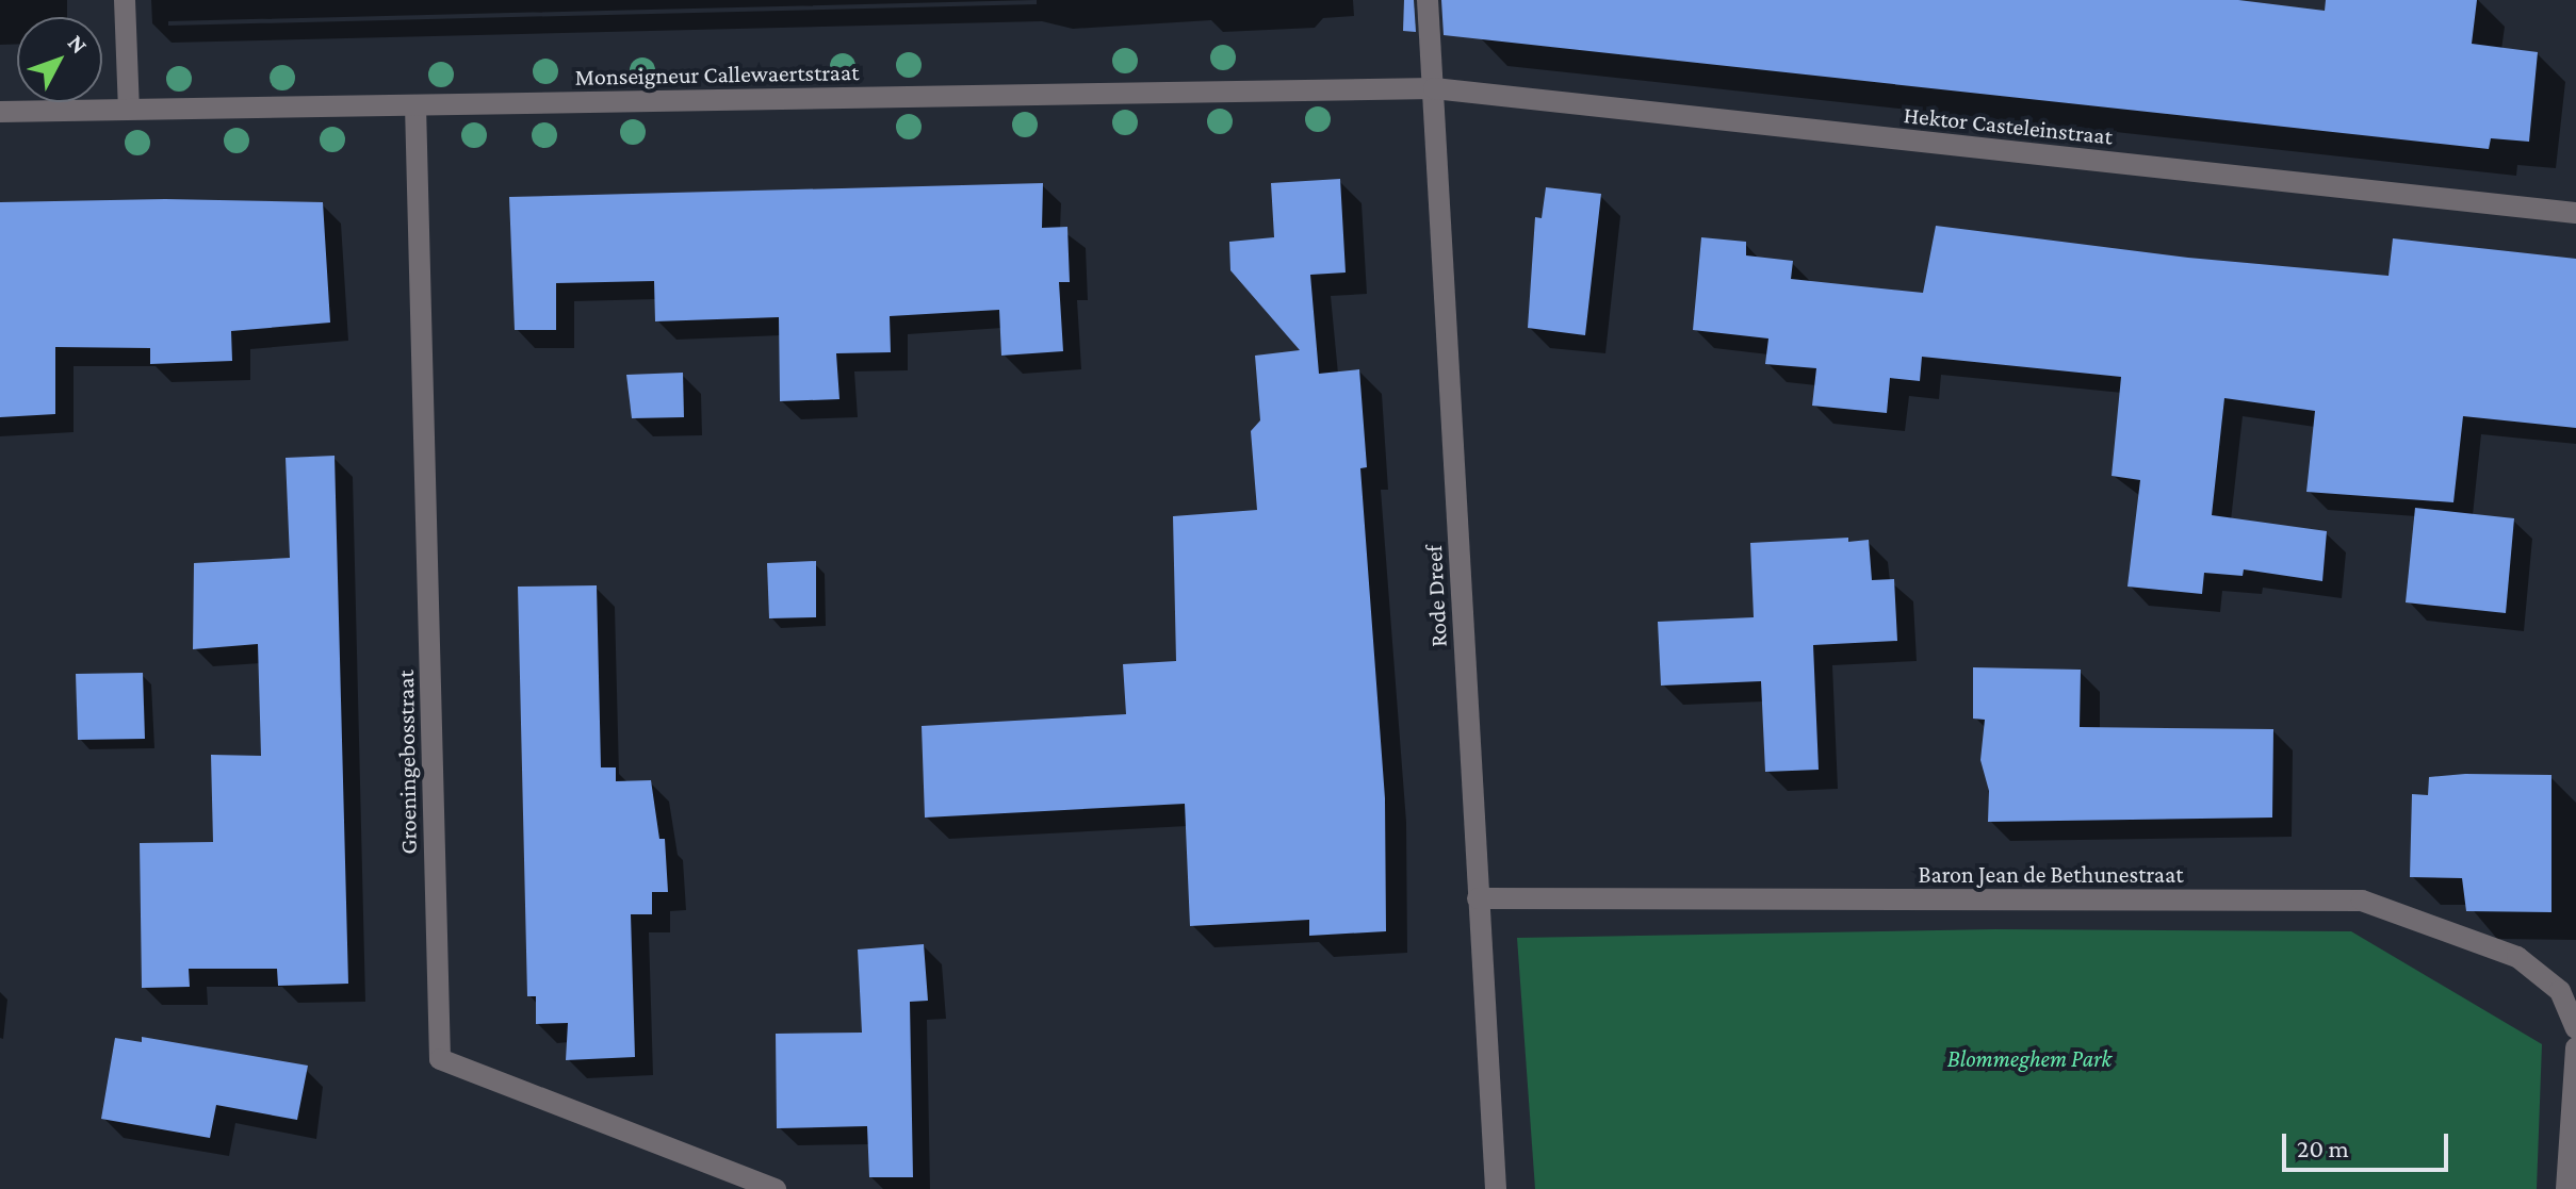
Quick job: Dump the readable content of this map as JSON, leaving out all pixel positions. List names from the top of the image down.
{
  "streets": {
    "street": [
      "Monseigneur Callewaertstraat",
      "Hektor Casteleinstraat",
      "Rode Dreef",
      "Groeningebosstraat",
      "Baron Jean de Bethunestraat"
    ]
  },
  "crossings": [
    ["Monseigneur Callewaertstraat", "Hektor Casteleinstraat"],
    ["Monseigneur Callewaertstraat", "Rode Dreef"],
    ["Monseigneur Callewaertstraat", "Groeningebosstraat"],
    ["Hektor Casteleinstraat", "Rode Dreef"],
    ["Rode Dreef", "Baron Jean de Bethunestraat"]
  ],
  "parks": ["Blommeghem Park"],
  "scale_bar": "20 m",
  "north": "top right"
}
